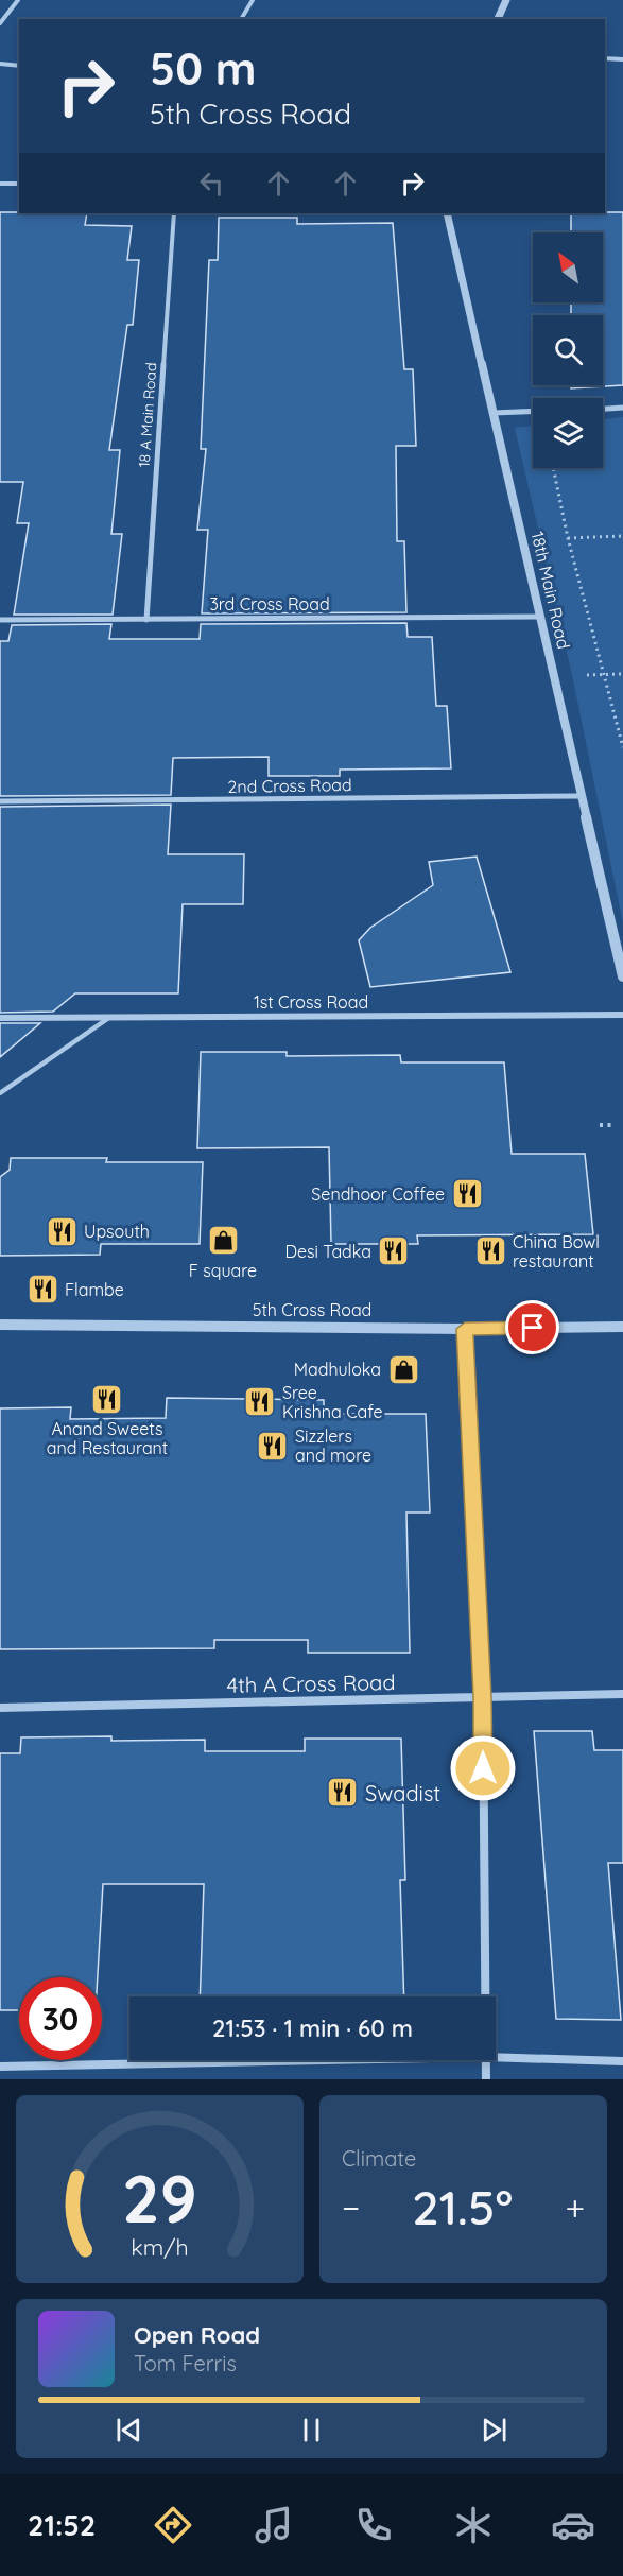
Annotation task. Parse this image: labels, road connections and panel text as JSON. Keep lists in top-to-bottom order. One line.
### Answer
{"streets":{"street":["18 A Main Road","18th Main Road","3rd Cross Road","2nd Cross Road","1st Cross Road","5th Cross Road","4th A Cross Road"]},"crossings":[["18 A Main Road","3rd Cross Road"],["18th Main Road","3rd Cross Road"],["18th Main Road","2nd Cross Road"]],"places":{"restaurant":["Sendhoor Coffee","Upsouth","Desi Tadka","China Bowl restaurant","Flambe","Anand Sweets and Restaurant","Sree Krishna Cafe","Sizzlers and more","Swadist"],"shop":["F square","Madhuloka"]},"north":"top left","page":{"turn":["50 m","5th Cross Road"],"limit":"30","trip":"21:53 · 1 min · 60 m","tile":"Climate","heat":["−","21.5°","+"],"song":["Open Road","Tom Ferris"],"tabs":"21:52","gauge":["29","km/h"]}}
